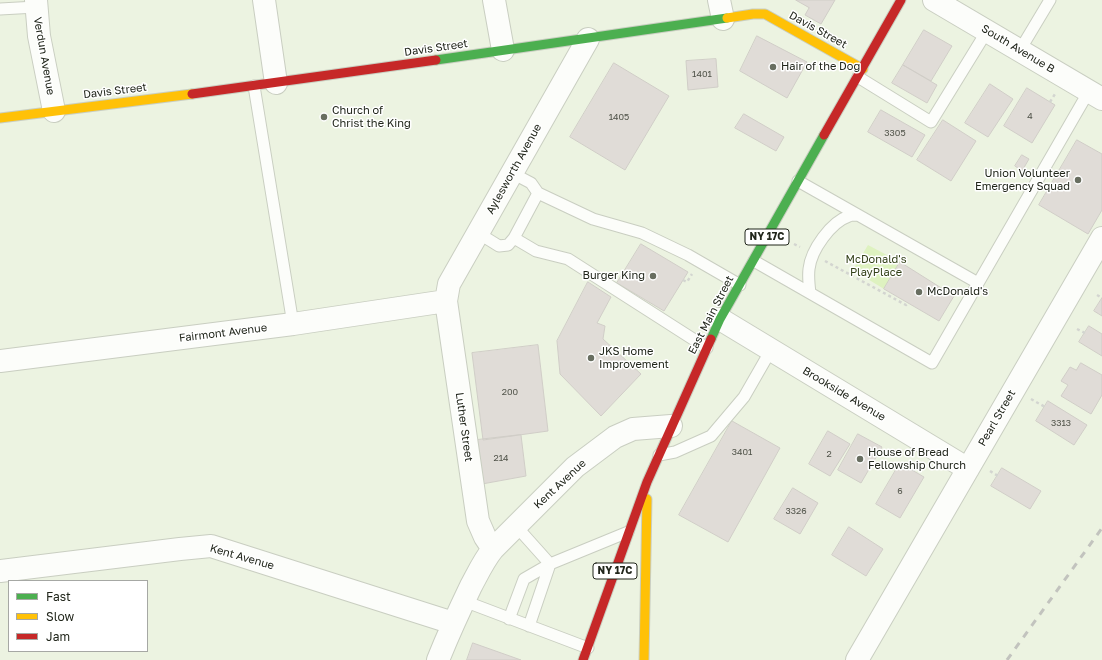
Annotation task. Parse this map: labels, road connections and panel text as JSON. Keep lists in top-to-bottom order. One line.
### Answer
{"streets":{"main road":["Davis Street","NY 17C","East Main Street"],"street":["South Avenue B","Verdun Avenue","Aylesworth Avenue","Fairmont Avenue","Brookside Avenue","Pearl Street","Luther Street","Kent Avenue"]},"crossings":[["Davis Street","Verdun Avenue"],["Davis Street","Aylesworth Avenue"],["Davis Street","East Main Street"],["Aylesworth Avenue","Fairmont Avenue"],["Aylesworth Avenue","Luther Street"],["East Main Street","Brookside Avenue"],["East Main Street","Kent Avenue"],["Fairmont Avenue","Luther Street"],["Brookside Avenue","Pearl Street"],["Luther Street","Kent Avenue"]],"parks":["McDonald's PlayPlace"],"places":["Hair of the Dog","Church of Christ the King","Union Volunteer Emergency Squad","Burger King","McDonald's","JKS Home Improvement","House of Bread Fellowship Church"],"house_numbers":["1401","4","1405","3305","200","3313","3401","2","214","6","3326"],"legend":["Fast","Slow","Jam"]}
